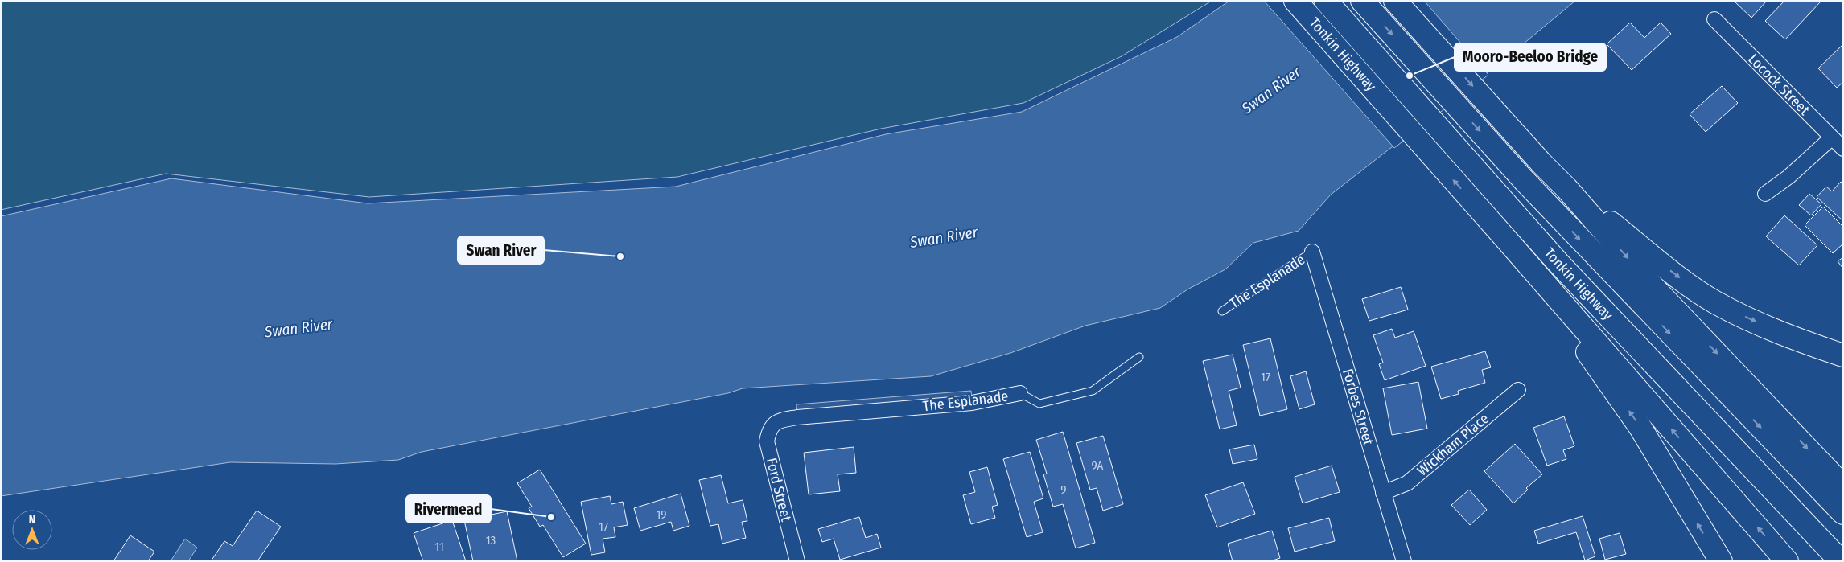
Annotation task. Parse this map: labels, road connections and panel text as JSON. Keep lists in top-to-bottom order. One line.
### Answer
{"streets":{"highway":["Tonkin Highway"],"street":["Locock Street","The Esplanade","Forbes Street","Wickham Place","Ford Street"]},"crossings":[["The Esplanade","Forbes Street"],["The Esplanade","Ford Street"],["Forbes Street","Wickham Place"]],"water":["Swan River"],"places":["Mooro-Beeloo Bridge","Swan River","Rivermead"],"house_numbers":["17","9A","9","19","17","13","11"],"north":"top"}
